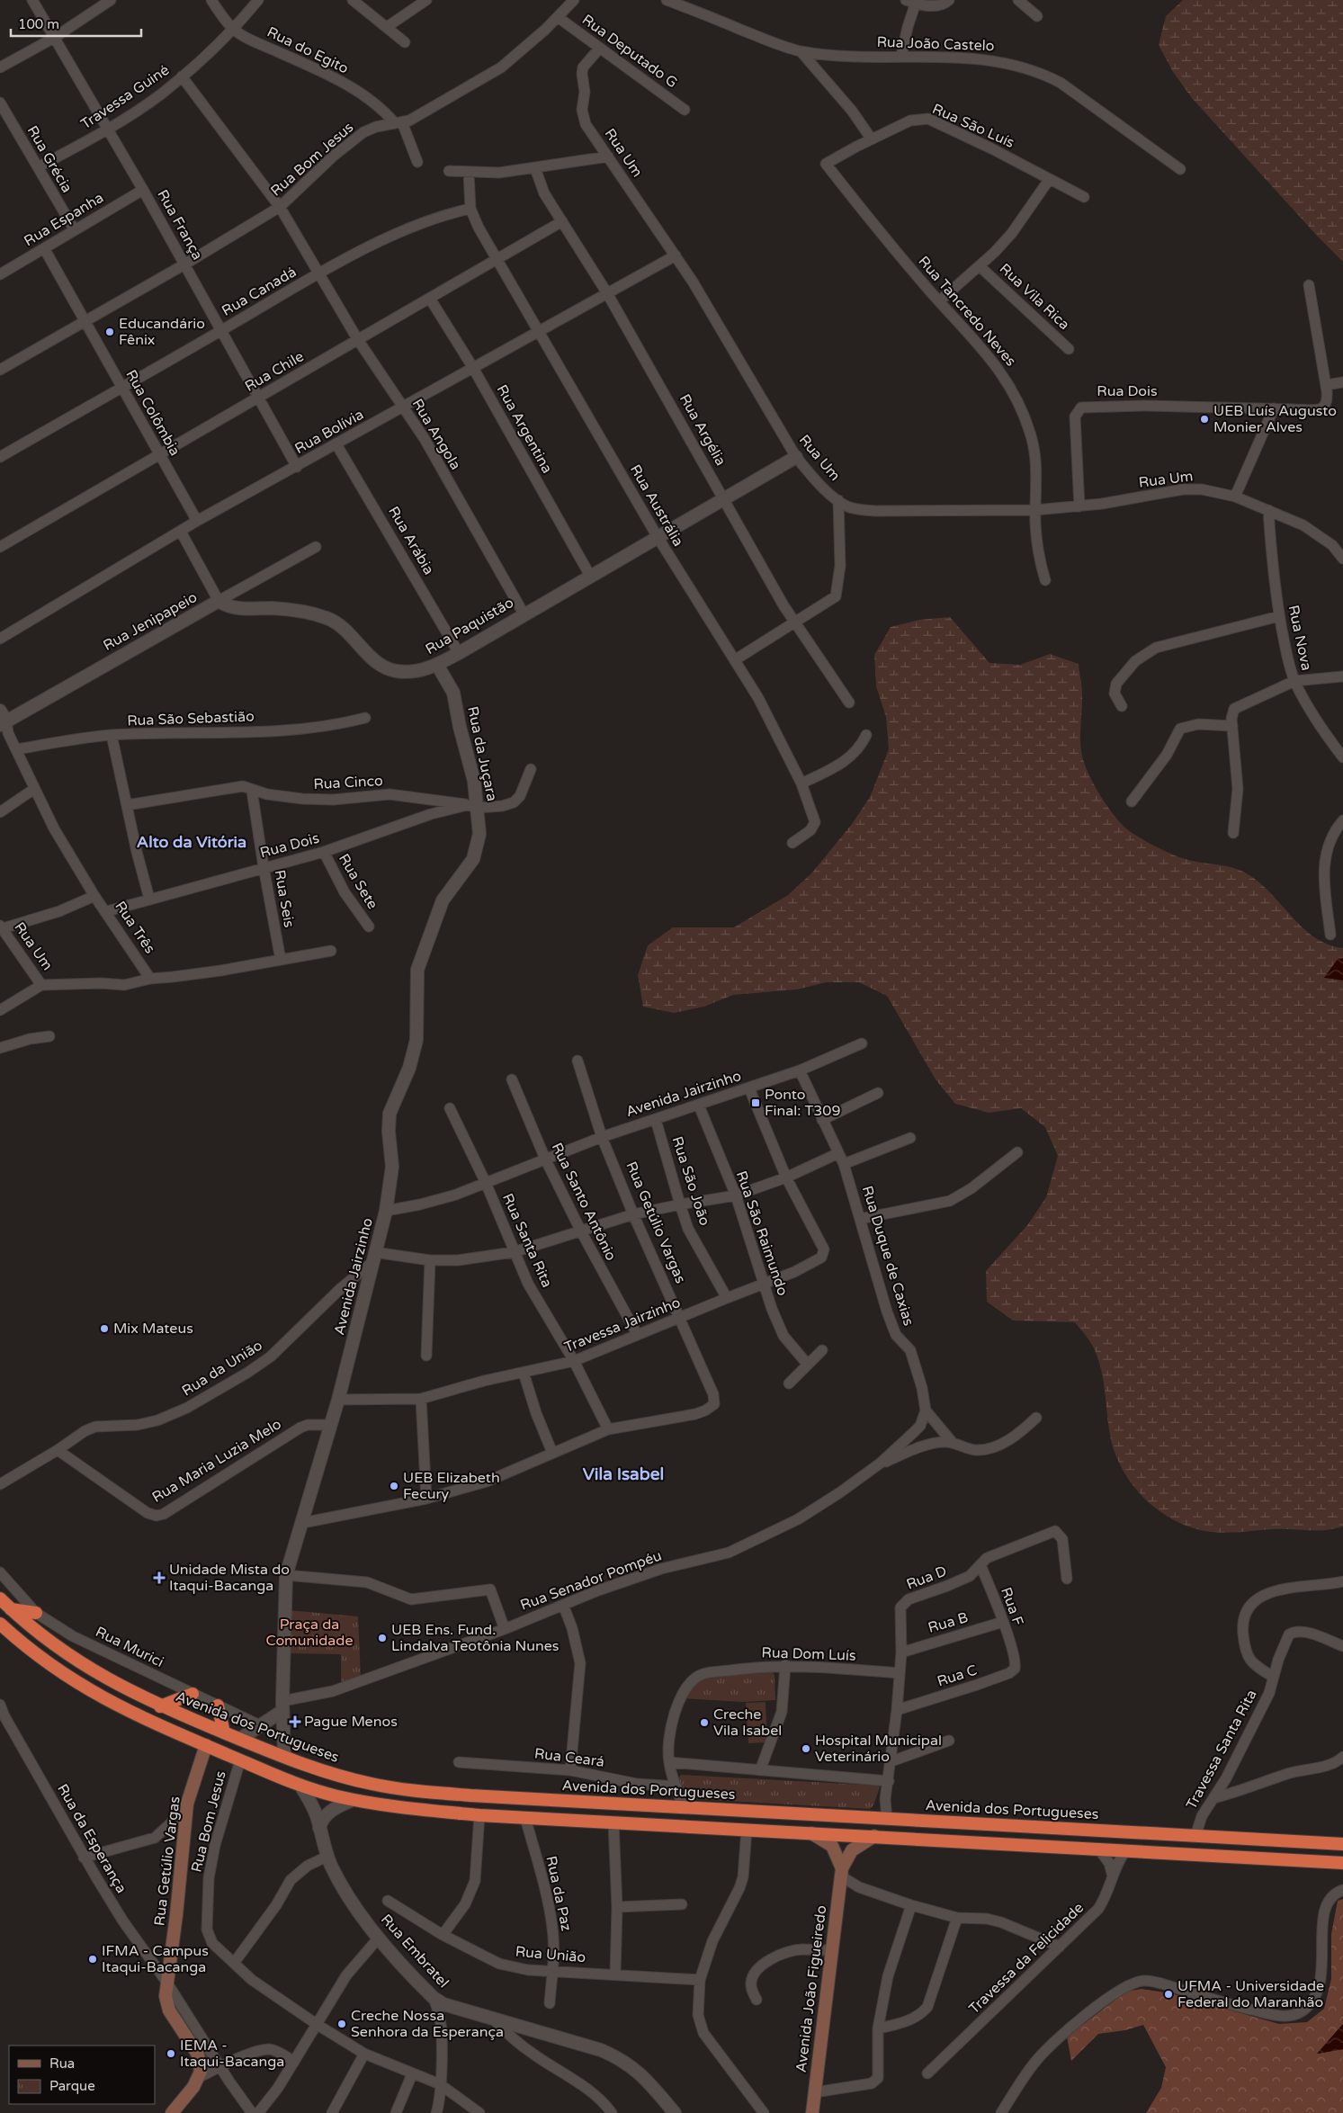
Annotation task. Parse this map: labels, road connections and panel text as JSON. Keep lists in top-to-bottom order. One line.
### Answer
{"streets":{"highway":["Avenida dos Portugueses"],"main road":["Rua Getúlio Vargas","Avenida João Figueiredo"],"street":["Rua João Castelo","Rua do Egito","Rua Deputado G","Travessa Guiné","Rua São Luís","Rua Um","Rua Grécia","Rua Bom Jesus","Rua Espanha","Rua França","Rua Canadá","Rua Vila Rica","Rua Tancredo Neves","Rua Chile","Rua Dois","Rua Colômbia","Rua Argentina","Rua Argélia","Rua Bolívia","Rua Angola","Rua Austrália","Rua Arábia","Rua Jenipapeio","Rua Paquistão","Rua Nova","Rua São Sebastião","Rua da Juçara","Rua Cinco","Rua Sete","Rua Seis","Rua Três","Avenida Jairzinho","Rua São João","Rua Santo Antônio","Rua São Raimundo","Rua Santa Rita","Rua Duque de Caxias","Travessa Jairzinho","Rua da União","Rua Maria Luzia Melo","Rua D","Rua Senador Pompéu","Rua F","Rua B","Rua Murici","Rua Dom Luís","Rua C","Travessa Santa Rita","Rua Ceará","Rua da Esperança","Rua da Paz","Rua Embratel","Rua União","Travessa da Felicidade"]},"crossings":[["Rua do Egito","Travessa Guiné"],["Rua do Egito","Rua Bom Jesus"],["Rua Deputado G","Rua Um"],["Rua Deputado G","Rua Bom Jesus"],["Travessa Guiné","Rua Grécia"],["Travessa Guiné","Rua França"],["Travessa Guiné","Rua Angola"],["Rua São Luís","Rua Vila Rica"],["Rua São Luís","Rua Tancredo Neves"],["Rua Um","Rua Tancredo Neves"],["Rua Um","Rua Dois"],["Rua Um","Rua Bolívia"],["Rua Um","Rua Paquistão"],["Rua Um","Rua Nova"],["Rua Grécia","Rua Espanha"],["Rua Bom Jesus","Rua França"],["Rua Bom Jesus","Rua Colômbia"],["Rua Bom Jesus","Rua Angola"],["Rua Espanha","Rua França"],["Rua Espanha","Rua Colômbia"],["Rua França","Rua Canadá"],["Rua França","Rua Chile"],["Rua França","Rua Bolívia"],["Rua Canadá","Rua Colômbia"],["Rua Canadá","Rua Angola"],["Rua Canadá","Rua Austrália"],["Rua Vila Rica","Rua Tancredo Neves"],["Rua Chile","Rua Colômbia"],["Rua Chile","Rua Argentina"],["Rua Chile","Rua Argélia"],["Rua Chile","Rua Angola"],["Rua Chile","Rua Austrália"],["Rua Dois","Rua da Juçara"],["Rua Dois","Rua Cinco"],["Rua Dois","Rua Sete"],["Rua Dois","Rua Seis"],["Rua Dois","Rua Três"],["Rua Colômbia","Rua Bolívia"],["Rua Argentina","Rua Bolívia"],["Rua Argentina","Rua Paquistão"],["Rua Argélia","Rua Bolívia"],["Rua Argélia","Rua Paquistão"],["Rua Bolívia","Rua Angola"],["Rua Bolívia","Rua Austrália"],["Rua Bolívia","Rua Arábia"],["Rua Angola","Rua Paquistão"],["Rua Austrália","Rua Paquistão"],["Rua Arábia","Rua Paquistão"],["Rua Jenipapeio","Rua Paquistão"],["Rua Jenipapeio","Rua Três"],["Rua Paquistão","Rua da Juçara"],["Rua São Sebastião","Rua Três"],["Rua da Juçara","Rua Cinco"],["Rua da Juçara","Avenida Jairzinho"],["Rua Cinco","Rua Seis"],["Avenida Jairzinho","Rua São João"],["Avenida Jairzinho","Rua Santo Antônio"],["Avenida Jairzinho","Rua Getúlio Vargas"],["Avenida Jairzinho","Rua São Raimundo"],["Avenida Jairzinho","Rua Santa Rita"],["Avenida Jairzinho","Rua Duque de Caxias"],["Avenida Jairzinho","Travessa Jairzinho"],["Avenida Jairzinho","Rua da União"],["Avenida Jairzinho","Rua Maria Luzia Melo"],["Avenida Jairzinho","Rua Senador Pompéu"],["Avenida Jairzinho","Avenida dos Portugueses"],["Rua São João","Travessa Jairzinho"],["Rua Santo Antônio","Travessa Jairzinho"],["Rua Getúlio Vargas","Rua Santa Rita"],["Rua Getúlio Vargas","Travessa Jairzinho"],["Rua Getúlio Vargas","Rua da Esperança"],["Rua São Raimundo","Travessa Jairzinho"],["Rua Santa Rita","Travessa Jairzinho"],["Rua Duque de Caxias","Rua Senador Pompéu"],["Rua da União","Rua Maria Luzia Melo"],["Rua D","Rua F"],["Rua D","Rua B"],["Rua D","Rua Dom Luís"],["Rua D","Rua C"],["Rua D","Avenida dos Portugueses"],["Rua F","Rua B"],["Rua F","Rua C"],["Rua Dom Luís","Avenida dos Portugueses"],["Rua Dom Luís","Rua Ceará"],["Avenida dos Portugueses","Travessa Santa Rita"],["Rua da Paz","Rua União"]],"districts":["Alto da Vitória","Vila Isabel"],"parks":["Praça da Comunidade"],"places":{"other":["Educandário Fênix","UEB Luís Augusto Monier Alves","Mix Mateus","UEB Elizabeth Fecury","UEB Ens. Fund. Lindalva Teotônia Nunes","Creche Vila Isabel","Hospital Municipal Veterinário","IFMA - Campus Itaqui-Bacanga","UFMA - Universidade Federal do Maranhão","Creche Nossa Senhora da Esperança","IEMA - Itaqui-Bacanga"],"transit":["Ponto Final: T309"],"health":["Unidade Mista do Itaqui-Bacanga","Pague Menos"]},"legend":["Rua","Parque"],"scale_bar":"100 m"}
